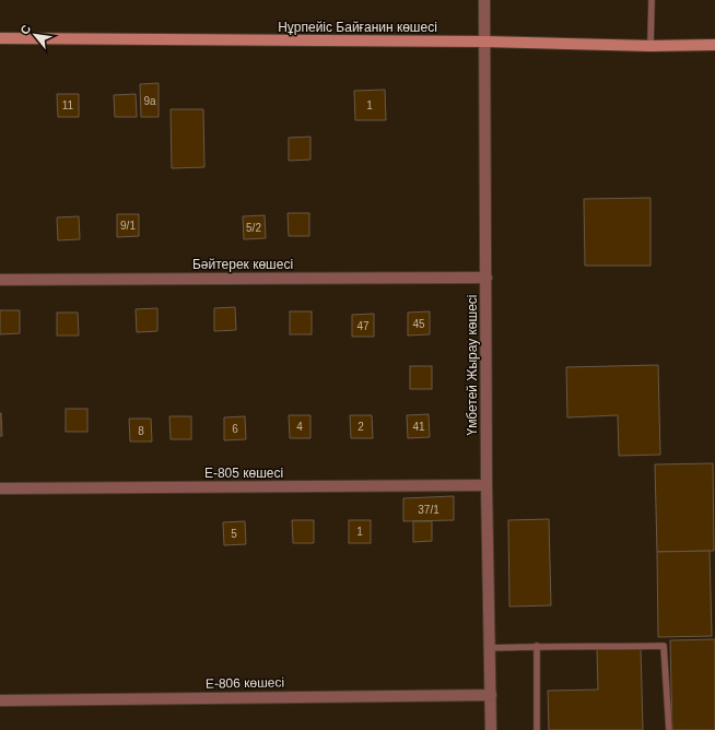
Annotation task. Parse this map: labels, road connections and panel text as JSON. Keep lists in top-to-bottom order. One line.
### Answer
{"streets":{"street":["Нұрпейіс Байғанин көшесі","Бәйтерек көшесі","Үмбетей Жырау көшесі","Е-805 көшесі","Е-806 көшесі"]},"crossings":[["Нұрпейіс Байғанин көшесі","Үмбетей Жырау көшесі"],["Бәйтерек көшесі","Үмбетей Жырау көшесі"],["Үмбетей Жырау көшесі","Е-805 көшесі"],["Үмбетей Жырау көшесі","Е-806 көшесі"]],"house_numbers":["9а","11","1","9/1","5/2","45","47","4","2","41","6","8","37/1","1","5"],"north":"top left"}
